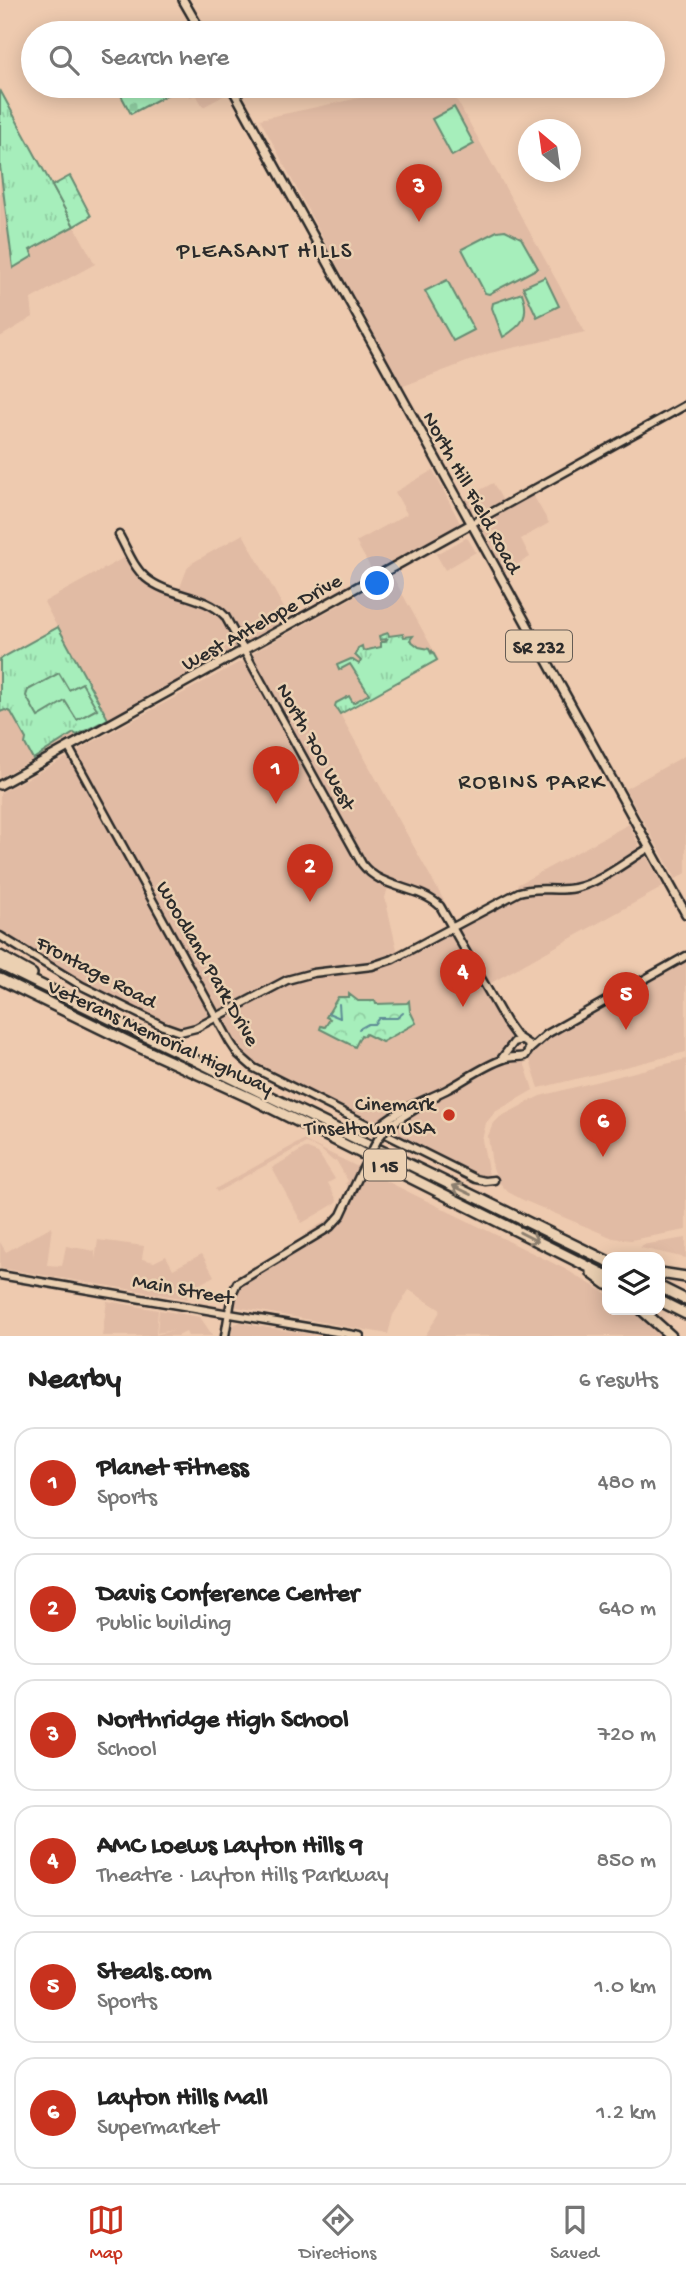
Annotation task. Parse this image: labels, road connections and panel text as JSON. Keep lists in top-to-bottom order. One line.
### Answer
{"streets":{"highway":["Veterans Memorial Highway","I 15"],"main road":["North Hill Field Road","West Antelope Drive","SR 232"],"street":["North 700 West","Woodland Park Drive","Frontage Road","Main Street"]},"crossings":[["North Hill Field Road","West Antelope Drive"],["West Antelope Drive","North 700 West"],["West Antelope Drive","Woodland Park Drive"],["Woodland Park Drive","Frontage Road"]],"districts":["PLEASANT HILLS","ROBINS PARK"],"places":["Cinemark Tinseltown USA"],"north":"top left","page":{"search":"Search here","pins":["3","1","2","4","5","6"],"heading":["Nearby","6 results"],"list":[{"mark":"1","name":"Planet Fitness","note":"Sports","value":"480 m"},{"mark":"2","name":"Davis Conference Center","note":"Public building","value":"640 m"},{"mark":"3","name":"Northridge High School","note":"School","value":"720 m"},{"mark":"4","name":"AMC Loews Layton Hills 9","note":"Theatre · Layton Hills Parkway","value":"850 m"},{"mark":"5","name":"Steals.com","note":"Sports","value":"1.0 km"},{"mark":"6","name":"Layton Hills Mall","note":"Supermarket","value":"1.2 km"}],"nav":["Map","Directions","Saved"]}}
